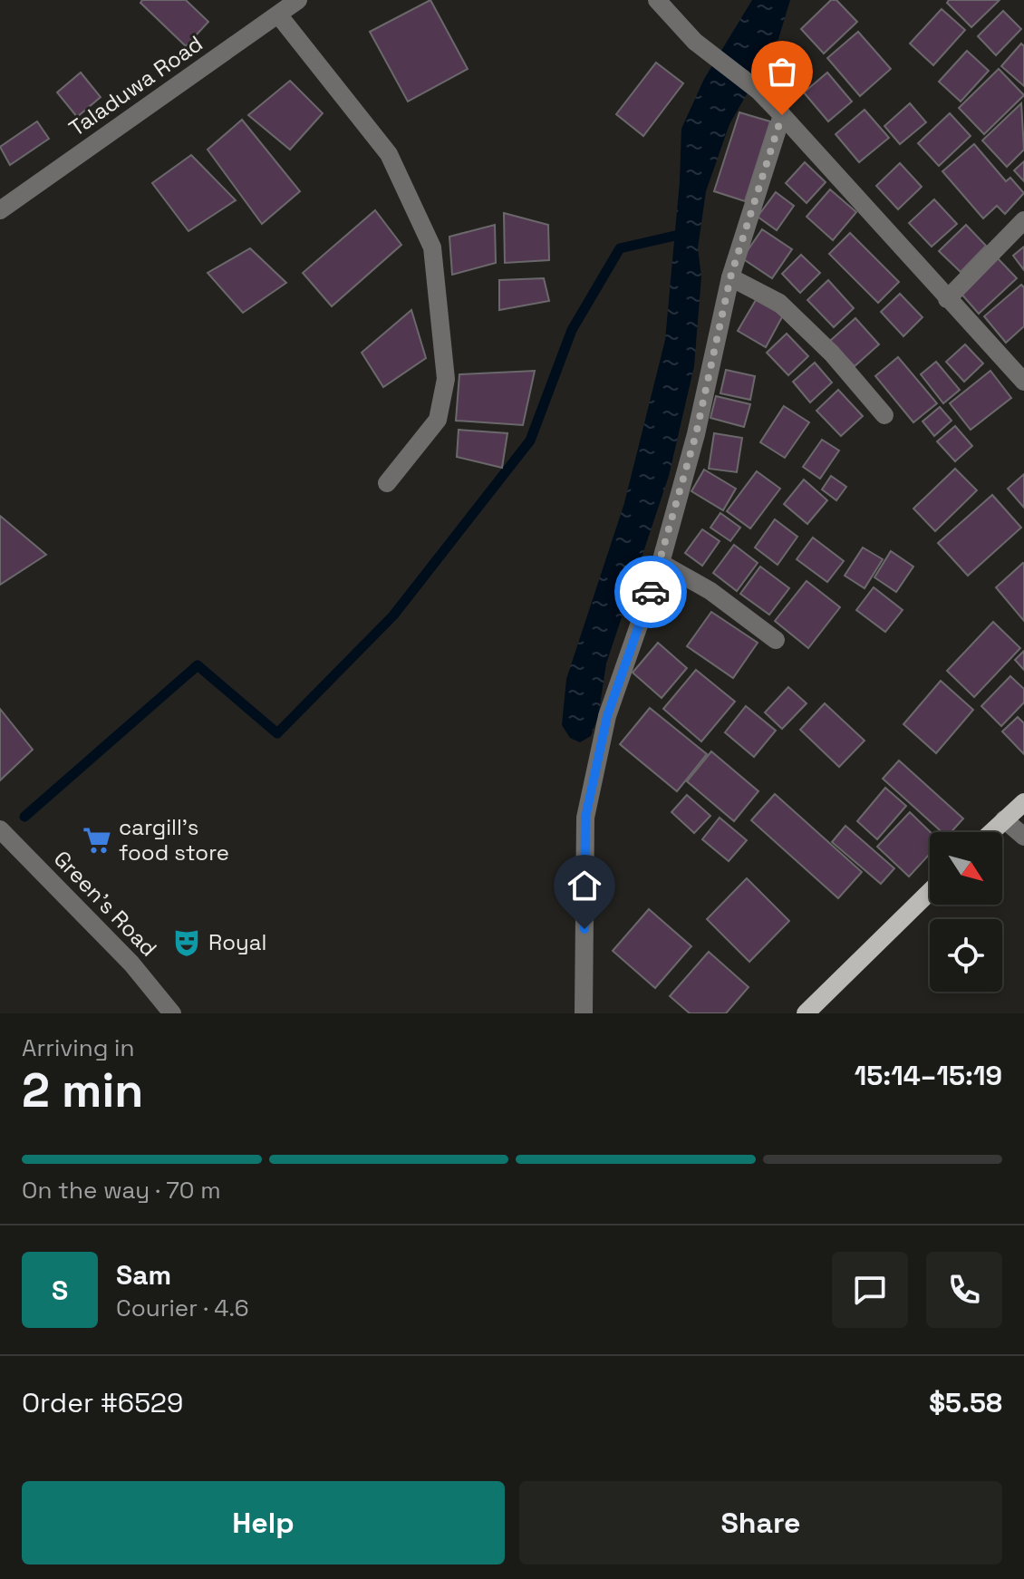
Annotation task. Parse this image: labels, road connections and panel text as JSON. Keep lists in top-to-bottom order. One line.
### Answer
{"streets":{"street":["Taladuwa Road","Green's Road"]},"places":{"supermarket":["cargill’s food store"],"theatre":["Royal"]},"north":"bottom right","page":{"heading":["2 min","Arriving in","15:14–15:19"],"panel":["Sam","Courier · 4.6","Order #6529","$5.58"],"bar":"On the way · 70 m","round":"S","buttons":["Help","Share"]}}
